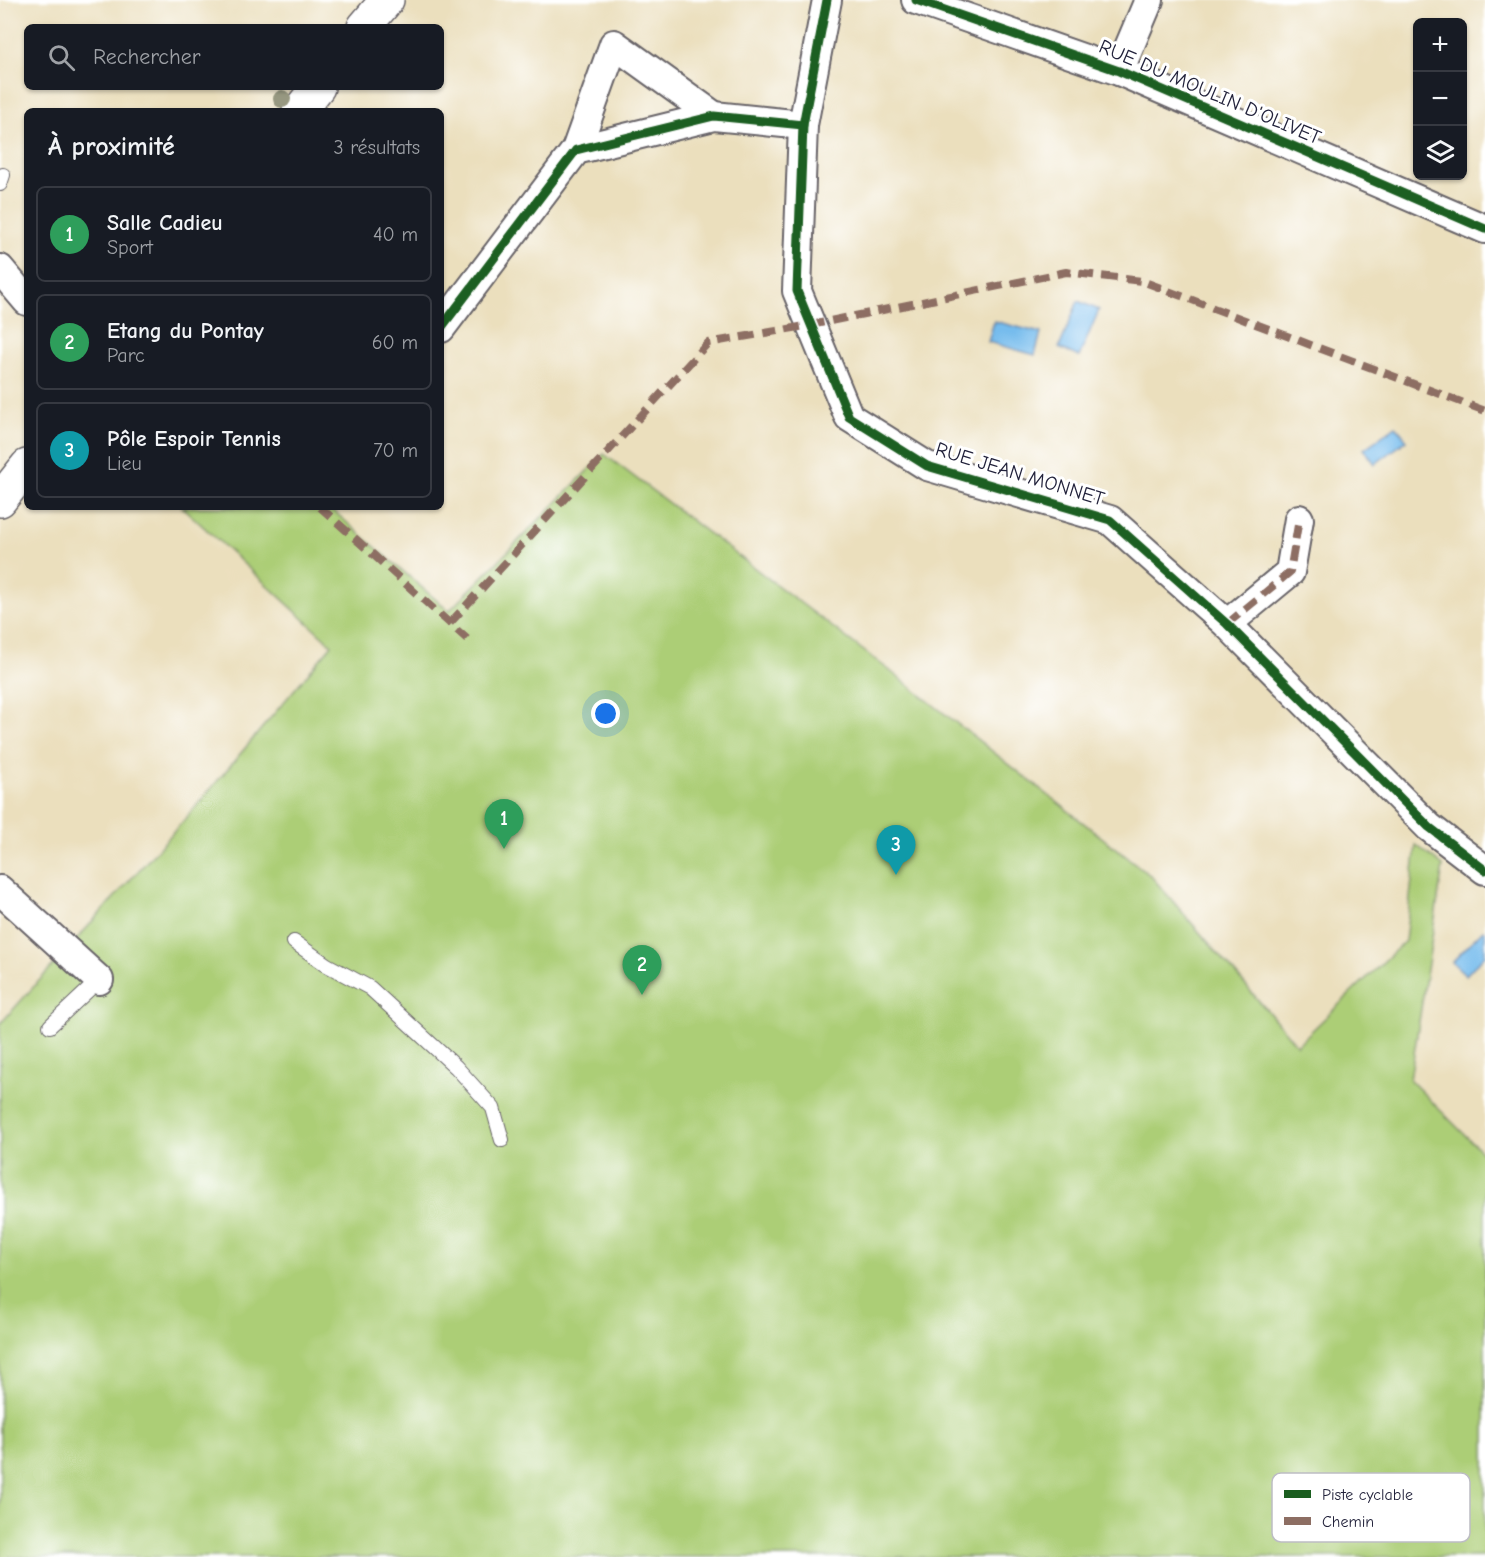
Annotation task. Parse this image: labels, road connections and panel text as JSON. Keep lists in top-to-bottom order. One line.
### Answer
{"streets":{"street":["RUE DU MOULIN D'OLIVET","RUE JEAN MONNET"]},"legend":["Piste cyclable","Chemin"],"page":{"map_buttons":["+","−"],"search":"Rechercher","heading":["À proximité","3 résultats"],"list":[{"mark":"1","name":"Salle Cadieu","note":"Sport","value":"40 m"},{"mark":"2","name":"Etang du Pontay","note":"Parc","value":"60 m"},{"mark":"3","name":"Pôle Espoir Tennis","note":"Lieu","value":"70 m"}],"pins":["1","3","2"]}}
